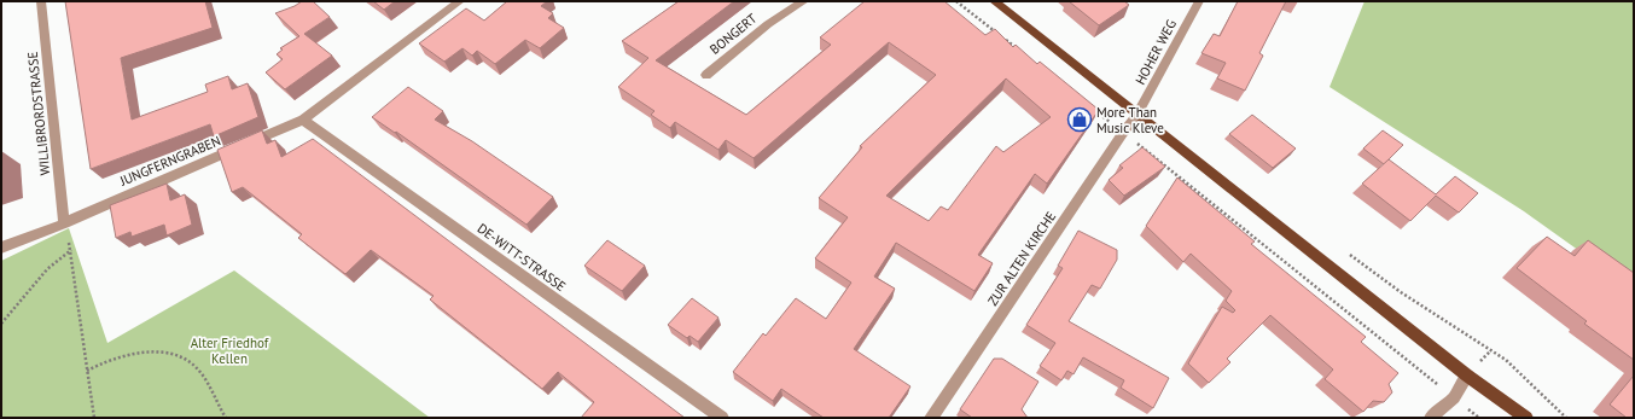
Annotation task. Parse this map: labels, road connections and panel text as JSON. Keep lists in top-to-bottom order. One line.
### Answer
{"streets":{"street":["BONGERT","HOHER WEG","WILLIBRORDSTRASSE","JUNGFERNGRABEN","DE-WITT-STRASSE","ZUR ALTEN KIRCHE"]},"crossings":[["HOHER WEG","ZUR ALTEN KIRCHE"],["WILLIBRORDSTRASSE","JUNGFERNGRABEN"],["JUNGFERNGRABEN","DE-WITT-STRASSE"]],"parks":["Alter Friedhof Kellen"],"places":{"shop":["More Than Music Kleve"]}}
